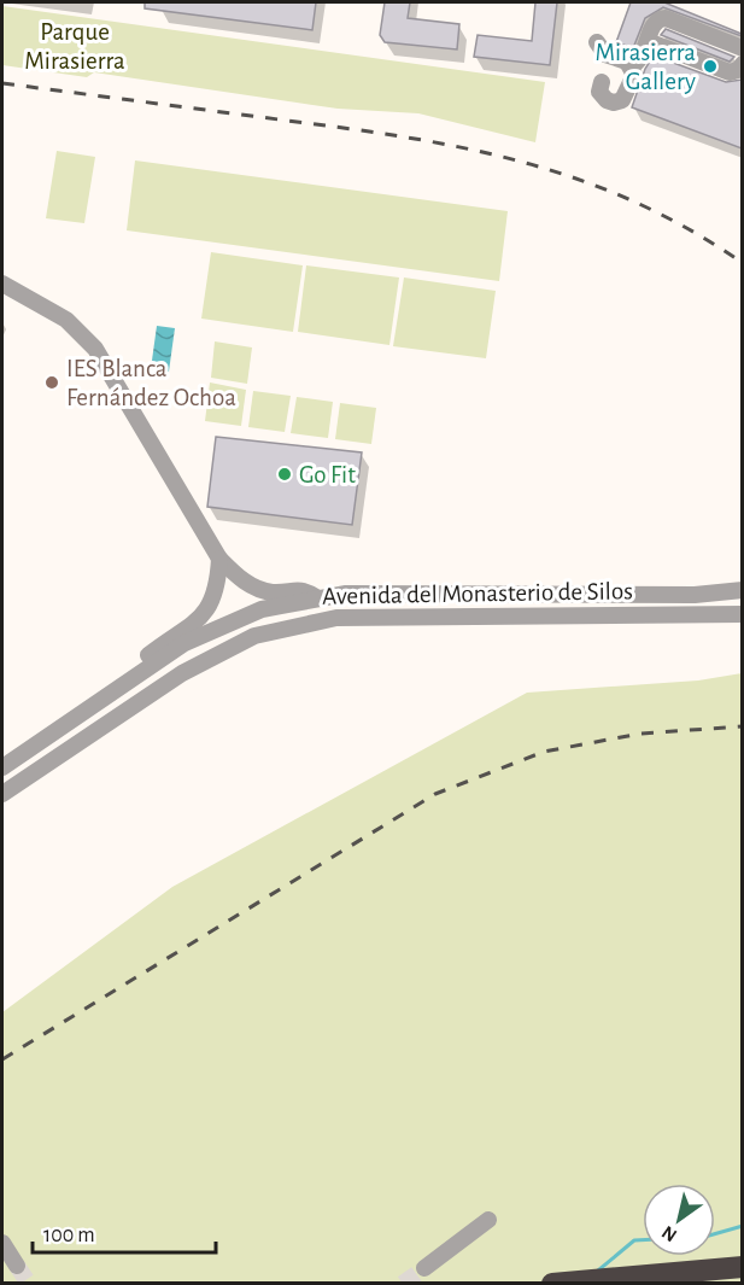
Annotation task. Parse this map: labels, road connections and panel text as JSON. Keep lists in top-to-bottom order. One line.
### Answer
{"streets":{"street":["Avenida del Monasterio de Silos"]},"parks":["Parque Mirasierra"],"places":["Mirasierra Gallery","IES Blanca Fernández Ochoa","Go Fit"],"scale_bar":"100 m","north":"bottom left"}
